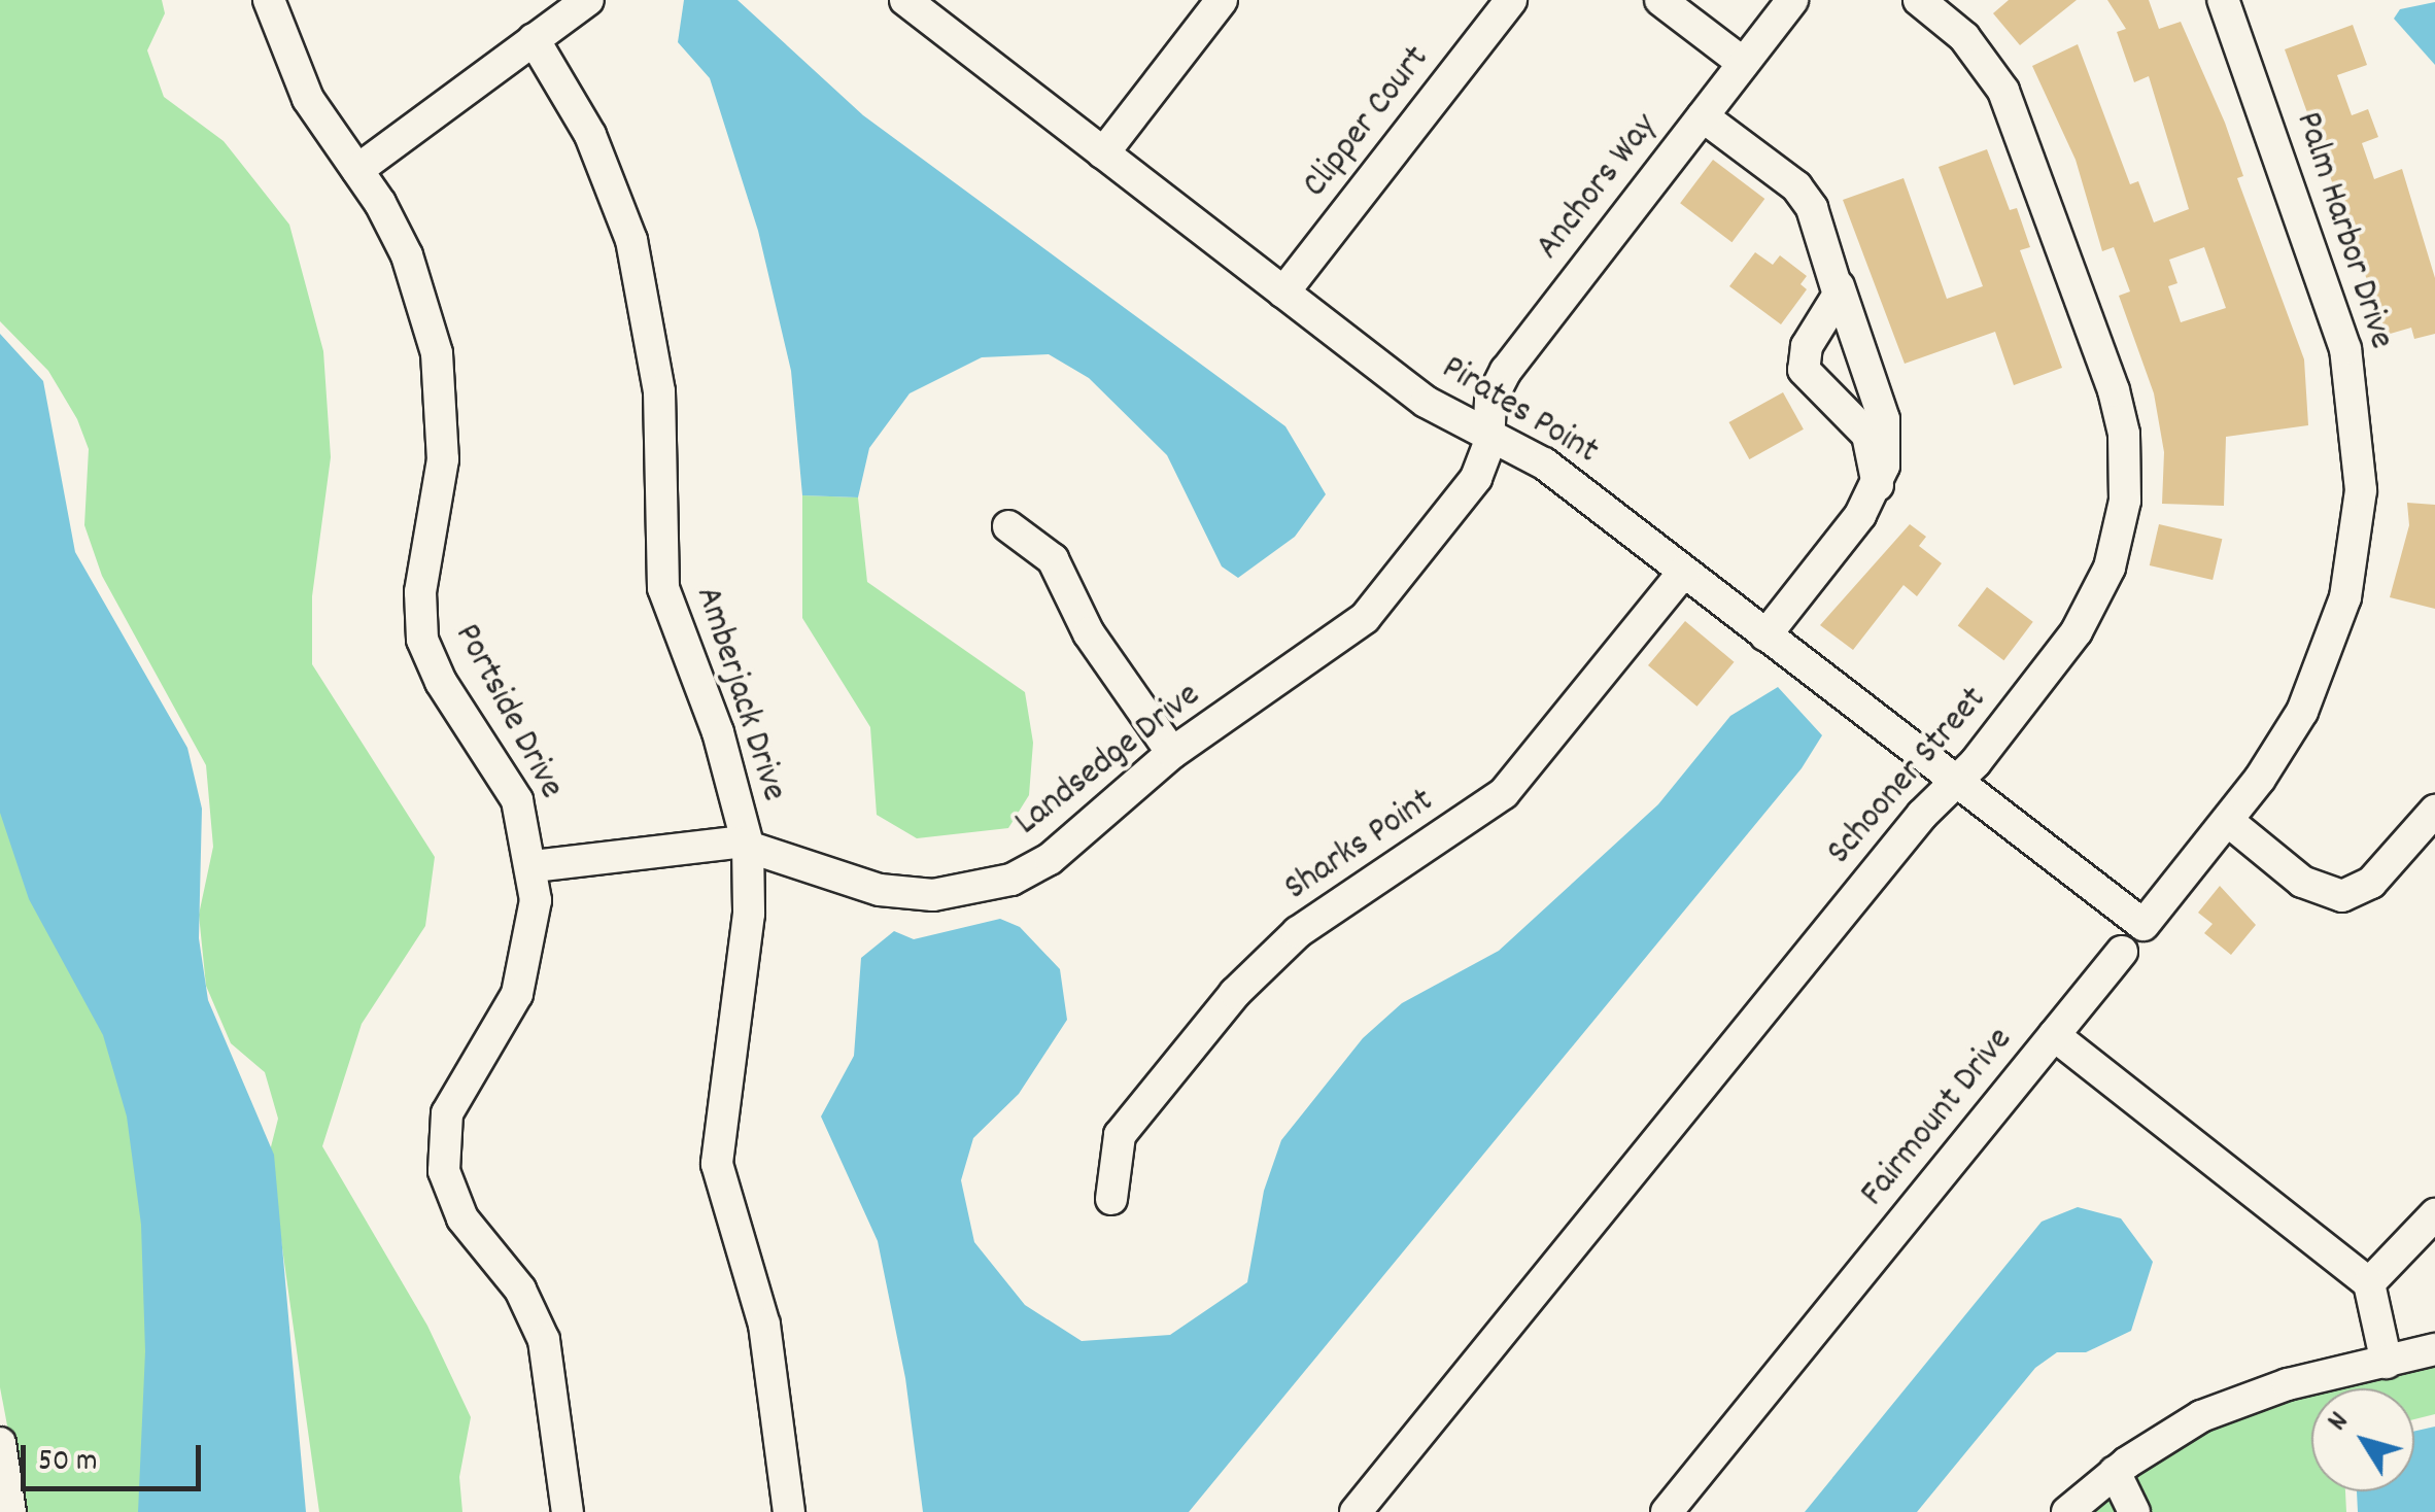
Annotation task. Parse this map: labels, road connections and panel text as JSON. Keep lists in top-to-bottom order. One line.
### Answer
{"streets":{"street":["Clipper Court","Anchors Way","Palm Harbor Drive","Pirates Point","Amberjack Drive","Portside Drive","Landsedge Drive","Schooner Street","Sharks Point","Fairmount Drive"]},"crossings":[["Clipper Court","Pirates Point"],["Anchors Way","Pirates Point"],["Anchors Way","Landsedge Drive"],["Palm Harbor Drive","Pirates Point"],["Pirates Point","Landsedge Drive"],["Pirates Point","Schooner Street"],["Pirates Point","Sharks Point"],["Amberjack Drive","Landsedge Drive"],["Portside Drive","Landsedge Drive"]],"scale_bar":"50 m","north":"top left"}
